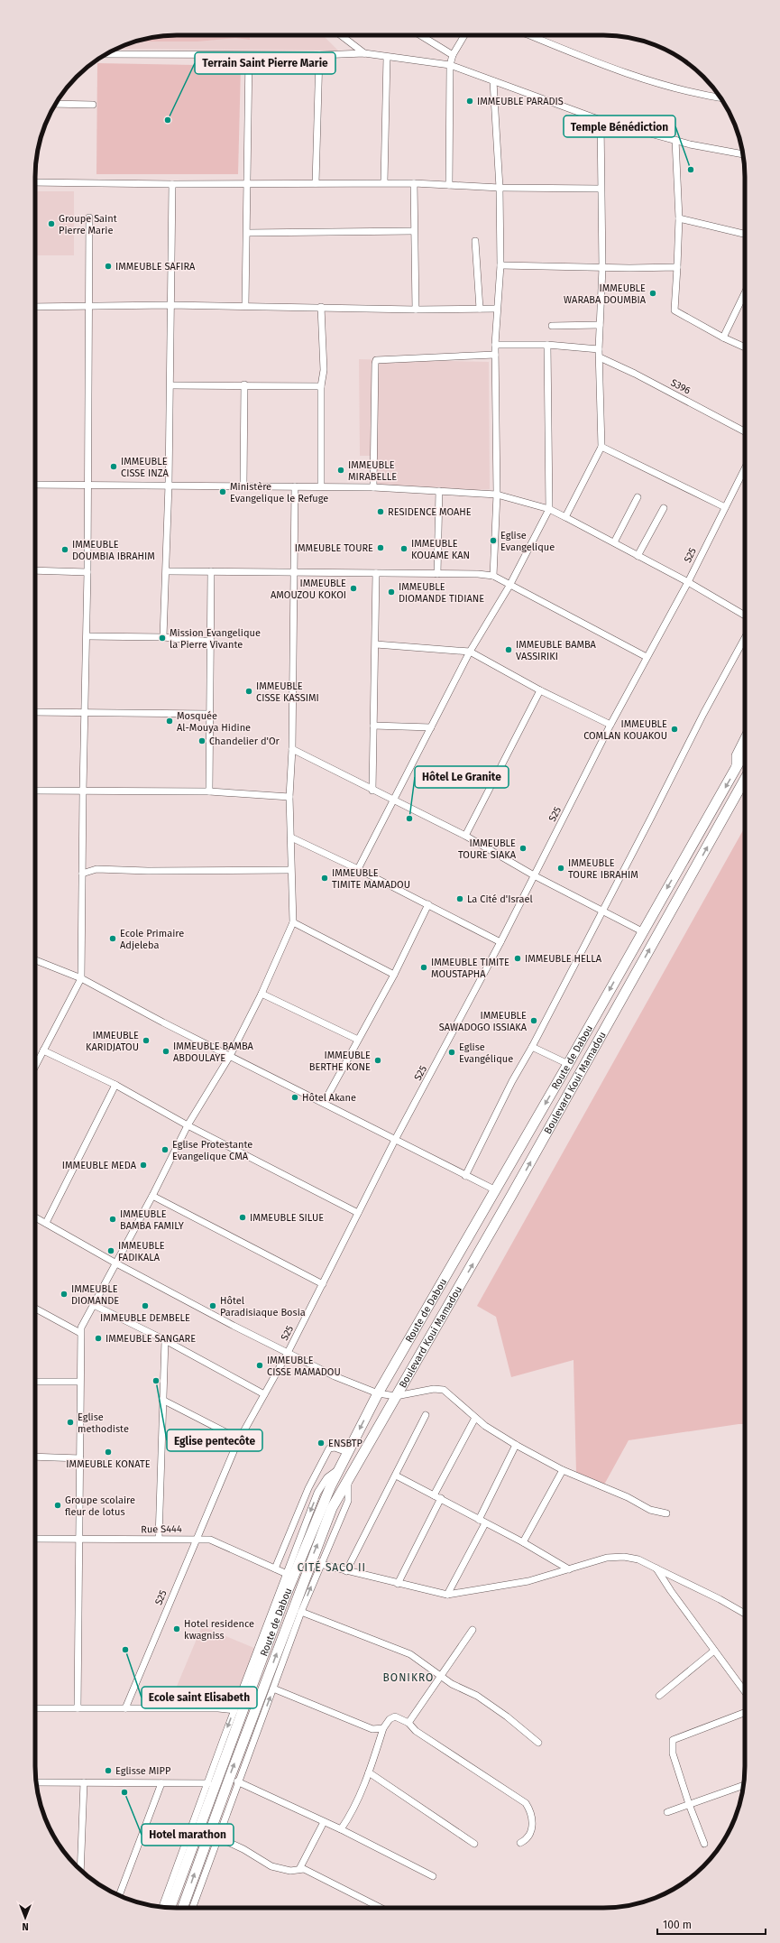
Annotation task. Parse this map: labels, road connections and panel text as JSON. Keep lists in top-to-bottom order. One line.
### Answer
{"streets":{"main road":["Route de Dabou","Boulevard Koui Mamadou"],"street":["S396","S25","Rue S444"]},"crossings":[["S25","Rue S444"],["Route de Dabou","Boulevard Koui Mamadou"]],"one_way":["Boulevard Koui Mamadou"],"districts":["CITÉ SACO II","BONIKRO"],"places":["IMMEUBLE PARADIS","Terrain Saint Pierre Marie","Temple Bénédiction","Groupe Saint Pierre Marie","IMMEUBLE SAFIRA","IMMEUBLE WARABA DOUMBIA","IMMEUBLE CISSE INZA","IMMEUBLE MIRABELLE","Ministère Evangelique le Refuge","RESIDENCE MOAHE","Eglise Evangelique","IMMEUBLE TOURE","IMMEUBLE KOUAME KAN","IMMEUBLE DOUMBIA IBRAHIM","IMMEUBLE AMOUZOU KOKOI","IMMEUBLE DIOMANDE TIDIANE","Mission Evangelique la Pierre Vivante","IMMEUBLE BAMBA VASSIRIKI","IMMEUBLE CISSE KASSIMI","Mosquée Al-Mouya Hidine","IMMEUBLE COMLAN KOUAKOU","Chandelier d'Or","Hôtel Le Granite","IMMEUBLE TOURE SIAKA","IMMEUBLE TOURE IBRAHIM","IMMEUBLE TIMITE MAMADOU","La Cité d'Israel","Ecole Primaire Adjeleba","IMMEUBLE HELLA","IMMEUBLE TIMITE MOUSTAPHA","IMMEUBLE SAWADOGO ISSIAKA","IMMEUBLE KARIDJATOU","IMMEUBLE BAMBA ABDOULAYE","Eglise Evangélique","IMMEUBLE BERTHE KONE","Hôtel Akane","Eglise Protestante Evangelique CMA","IMMEUBLE MEDA","IMMEUBLE SILUE","IMMEUBLE BAMBA FAMILY","IMMEUBLE FADIKALA","IMMEUBLE DIOMANDE","IMMEUBLE DEMBELE","Hôtel Paradisiaque Bosia","IMMEUBLE SANGARE","IMMEUBLE CISSE MAMADOU","Eglise pentecôte","Eglise methodiste","ENSBTP","IMMEUBLE KONATE","Groupe scolaire fleur de lotus","Hotel residence kwagniss","Ecole saint Elisabeth","Eglisse MIPP","Hotel marathon"],"scale_bar":"100 m","north":"bottom"}
